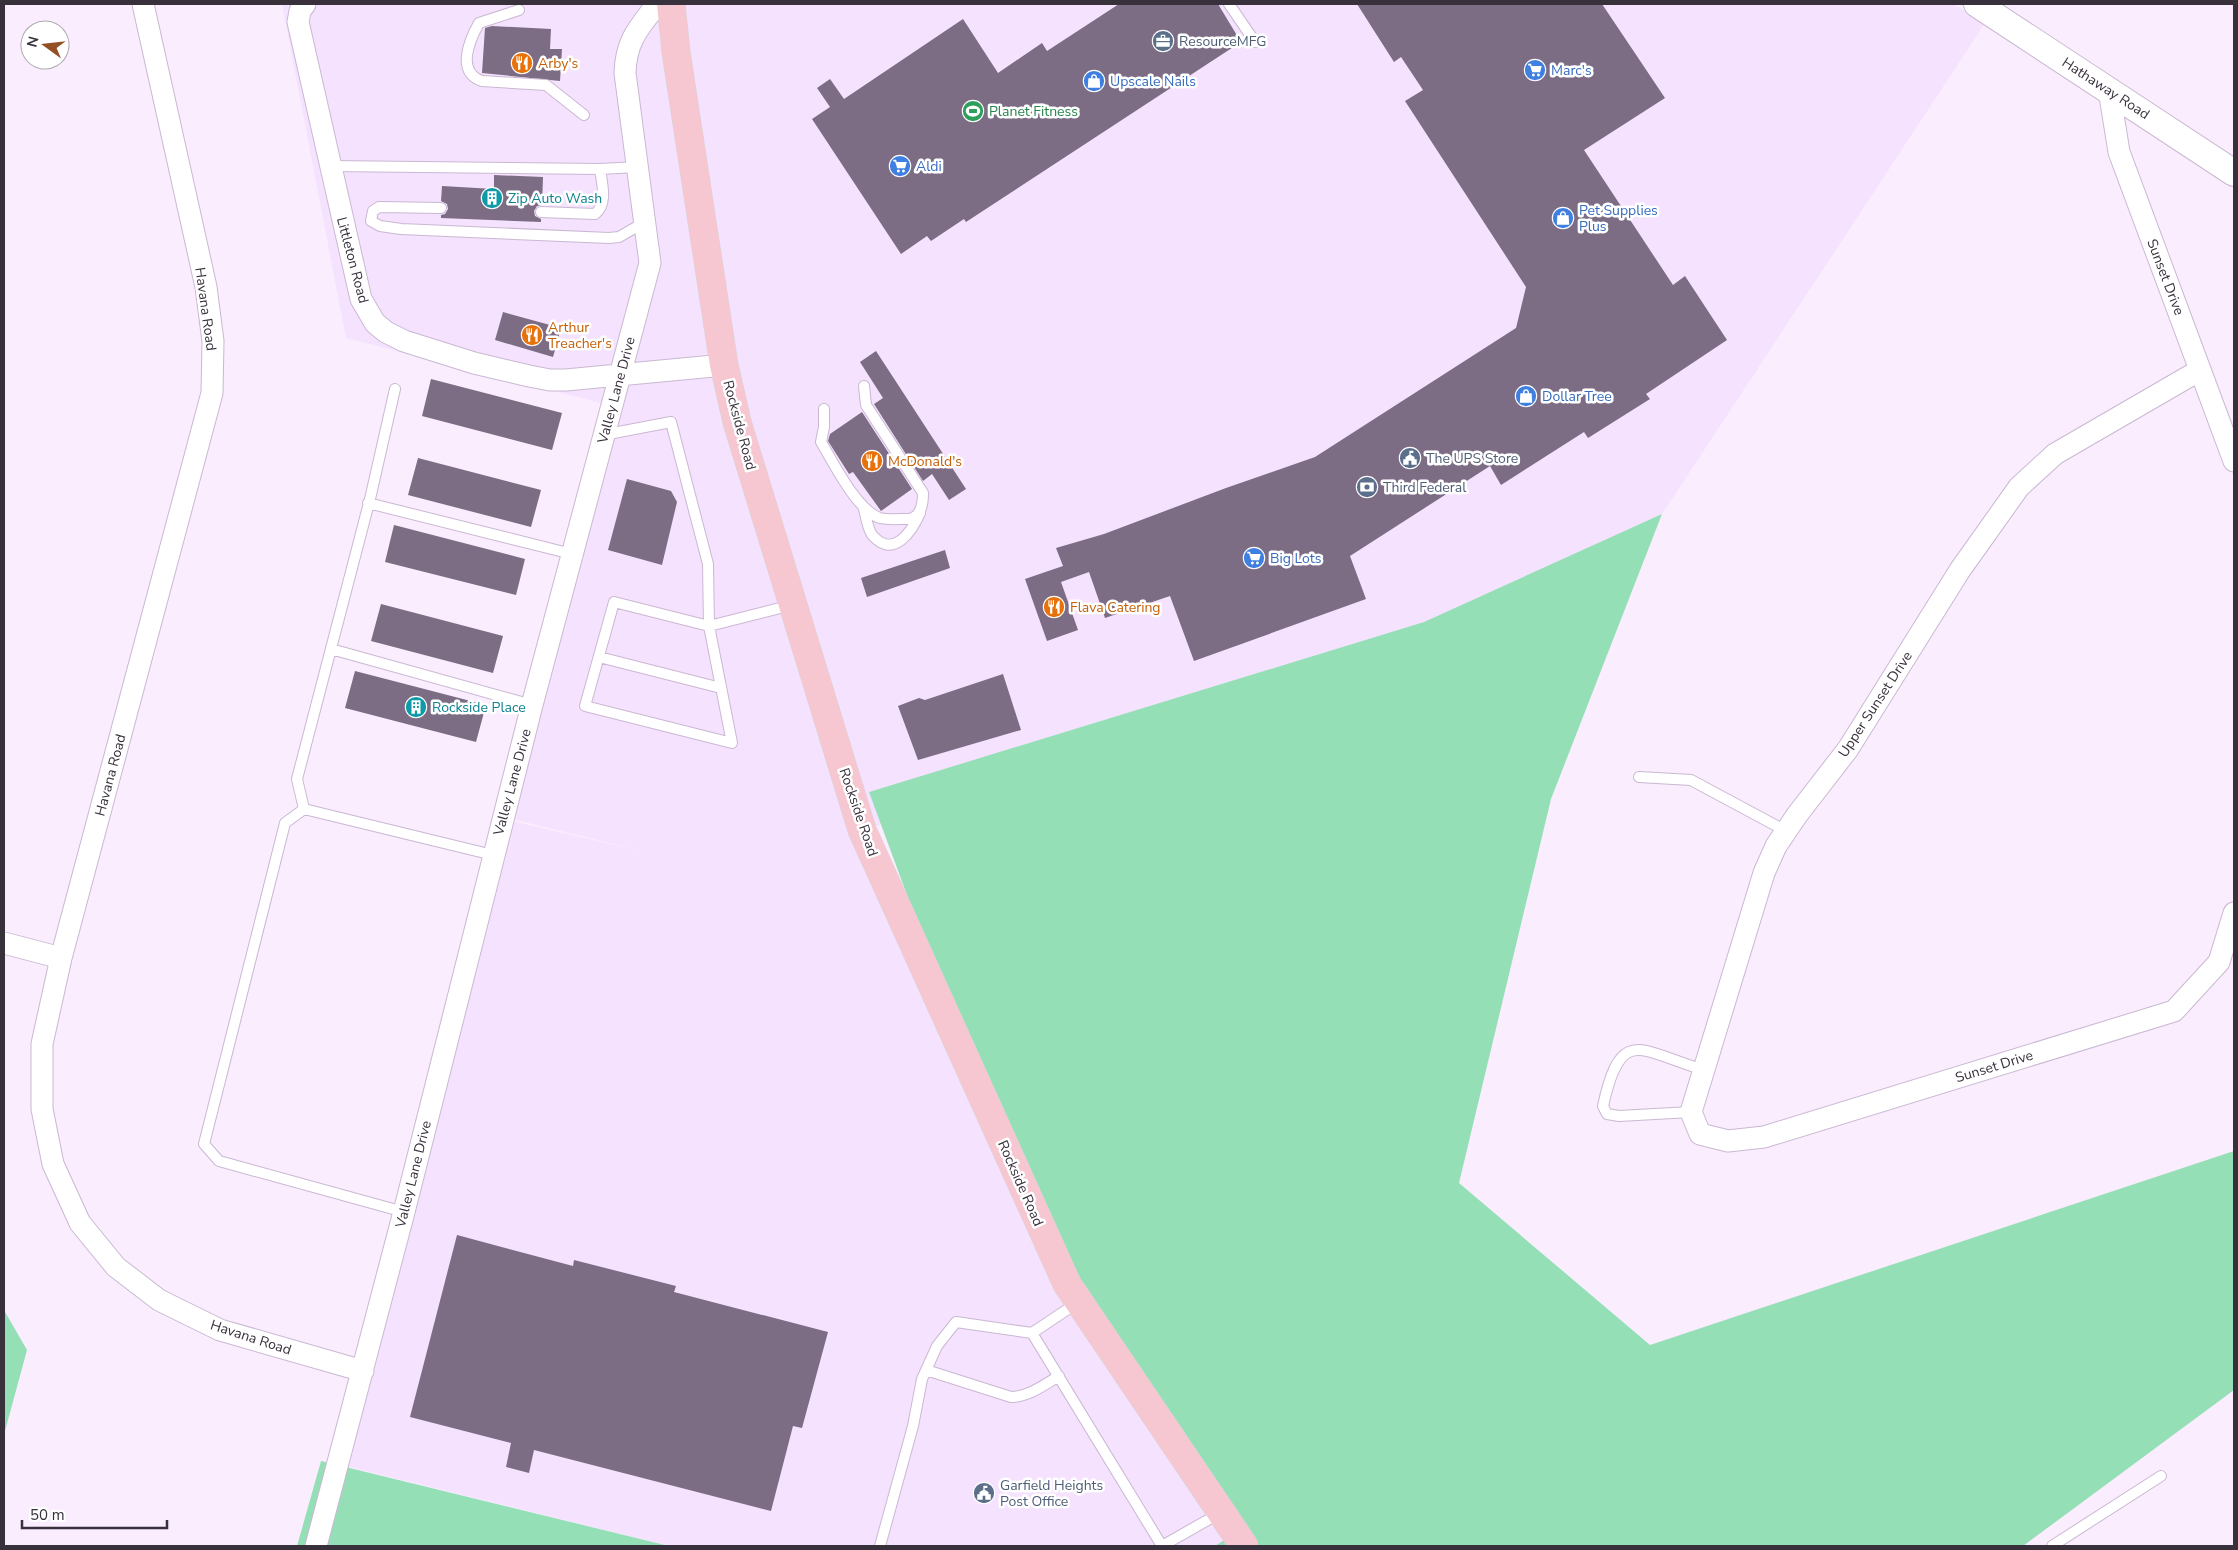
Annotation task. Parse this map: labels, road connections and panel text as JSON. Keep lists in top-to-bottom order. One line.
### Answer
{"streets":{"main road":["Rockside Road"],"street":["Hathaway Road","Littleton Road","Sunset Drive","Havana Road","Valley Lane Drive","Upper Sunset Drive"]},"crossings":[["Hathaway Road","Sunset Drive"],["Littleton Road","Valley Lane Drive"],["Littleton Road","Rockside Road"],["Sunset Drive","Upper Sunset Drive"],["Havana Road","Valley Lane Drive"],["Valley Lane Drive","Rockside Road"]],"places":{"office":["ResourceMFG"],"restaurant":["Arby's","Arthur Treacher's","McDonald's","Flava Catering"],"supermarket":["Marc's","Aldi","Big Lots"],"shop":["Upscale Nails","Pet Supplies Plus","Dollar Tree"],"sports":["Planet Fitness"],"building":["Zip Auto Wash","Rockside Place"],"public building":["The UPS Store","Garfield Heights Post Office"],"bank":["Third Federal"]},"scale_bar":"50 m","north":"left"}
